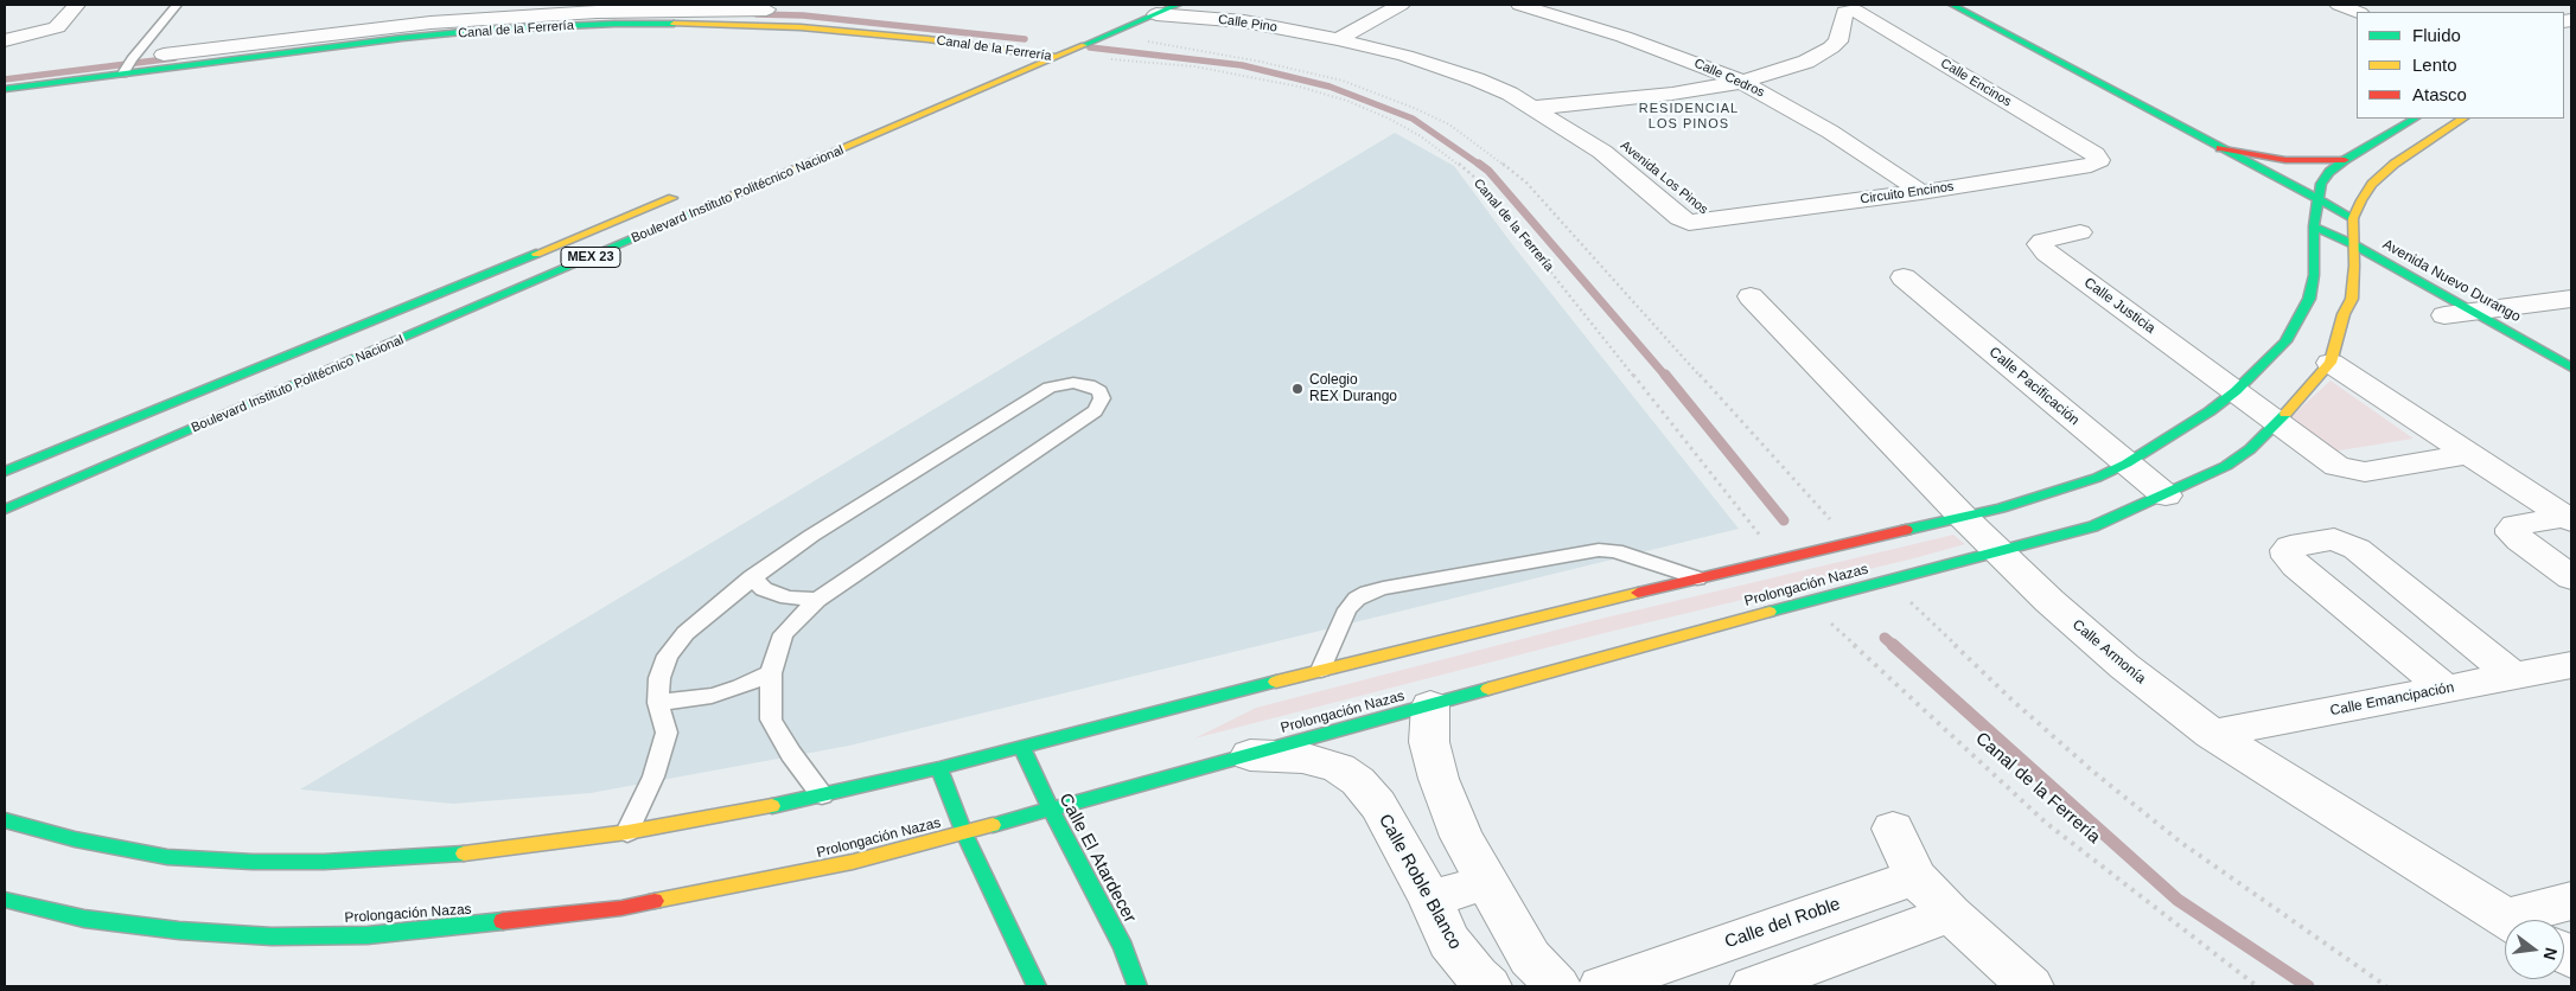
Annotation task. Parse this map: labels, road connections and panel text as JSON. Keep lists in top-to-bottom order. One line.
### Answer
{"streets":{"main road":["Canal de la Ferrería","Boulevard Instituto Politécnico Nacional","MEX 23","Avenida Nuevo Durango","Prolongación Nazas","Calle El Atardecer"],"street":["Calle Pino","Calle Cedros","Calle Encinos","Avenida Los Pinos","Circuito Encinos","Calle Justicia","Calle Pacificación","Calle Armonía","Calle Emancipación","Calle Roble Blanco","Calle del Roble"]},"crossings":[["Calle Pino","Avenida Los Pinos"],["Calle Pino","Boulevard Instituto Politécnico Nacional"],["Canal de la Ferrería","Boulevard Instituto Politécnico Nacional"],["Canal de la Ferrería","Prolongación Nazas"],["Calle Cedros","Circuito Encinos"],["Calle Encinos","Circuito Encinos"],["Avenida Los Pinos","Circuito Encinos"],["Avenida Nuevo Durango","Prolongación Nazas"],["Calle Justicia","Prolongación Nazas"],["Calle Pacificación","Prolongación Nazas"],["Prolongación Nazas","Calle Armonía"],["Prolongación Nazas","Calle El Atardecer"],["Prolongación Nazas","Calle Roble Blanco"],["Calle Armonía","Calle Emancipación"]],"districts":["RESIDENCIAL LOS PINOS"],"places":["Colegio REX Durango"],"legend":["Fluido","Lento","Atasco"],"north":"right"}
